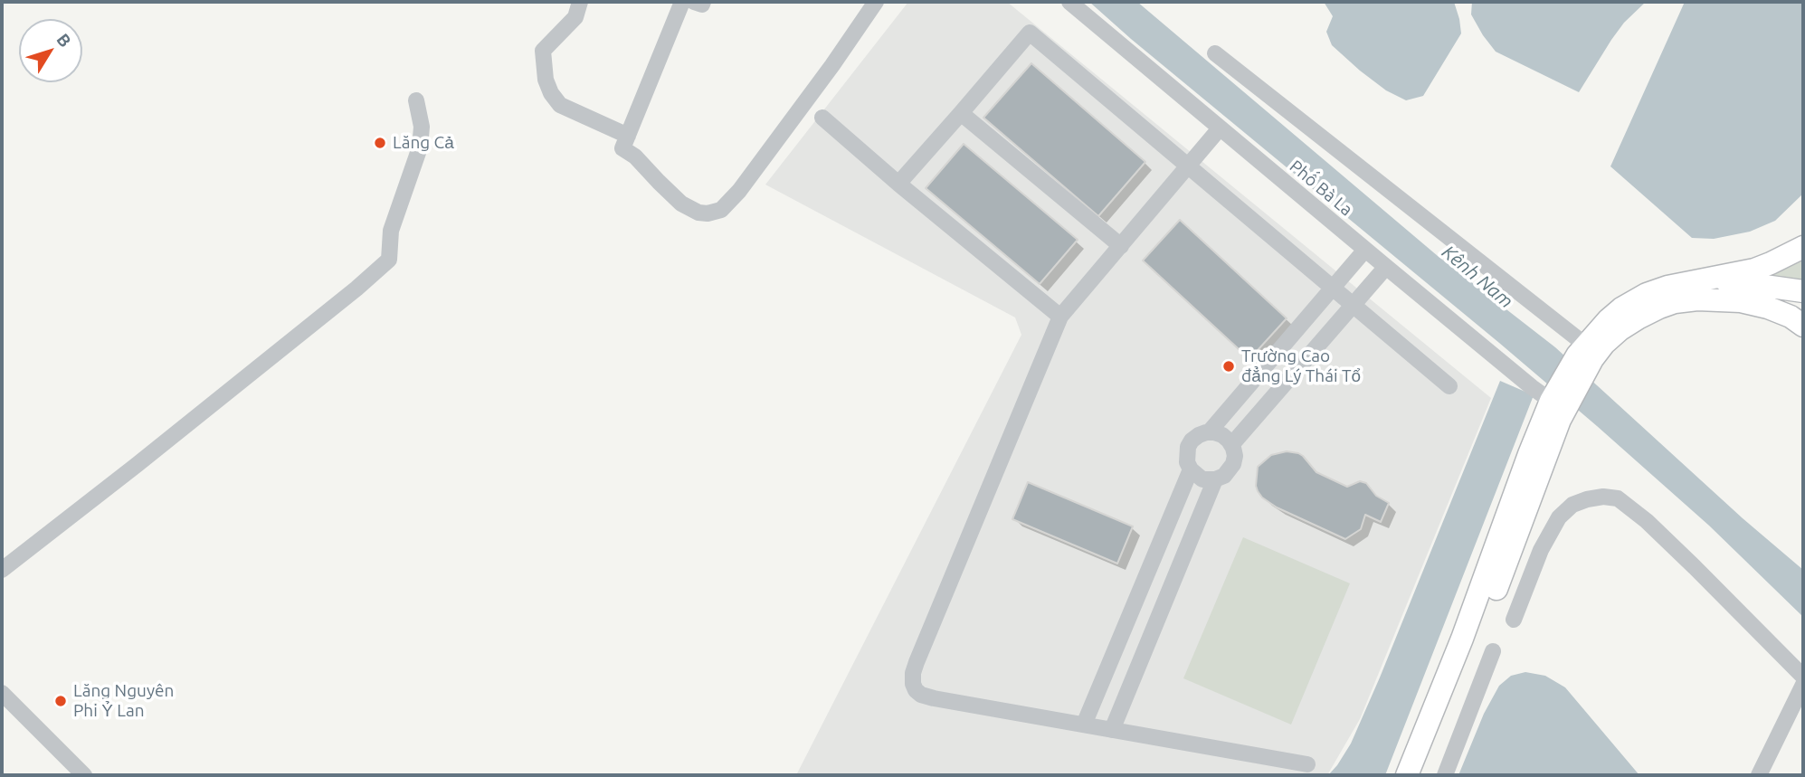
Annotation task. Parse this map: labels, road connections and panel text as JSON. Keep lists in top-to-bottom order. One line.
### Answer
{"streets":{"street":["Phố Bà La"]},"water":["Kênh Nam"],"places":["Lăng Cả","Trường Cao đẳng Lý Thái Tổ","Lăng Nguyên Phi Ỷ Lan"],"north":"top right"}
